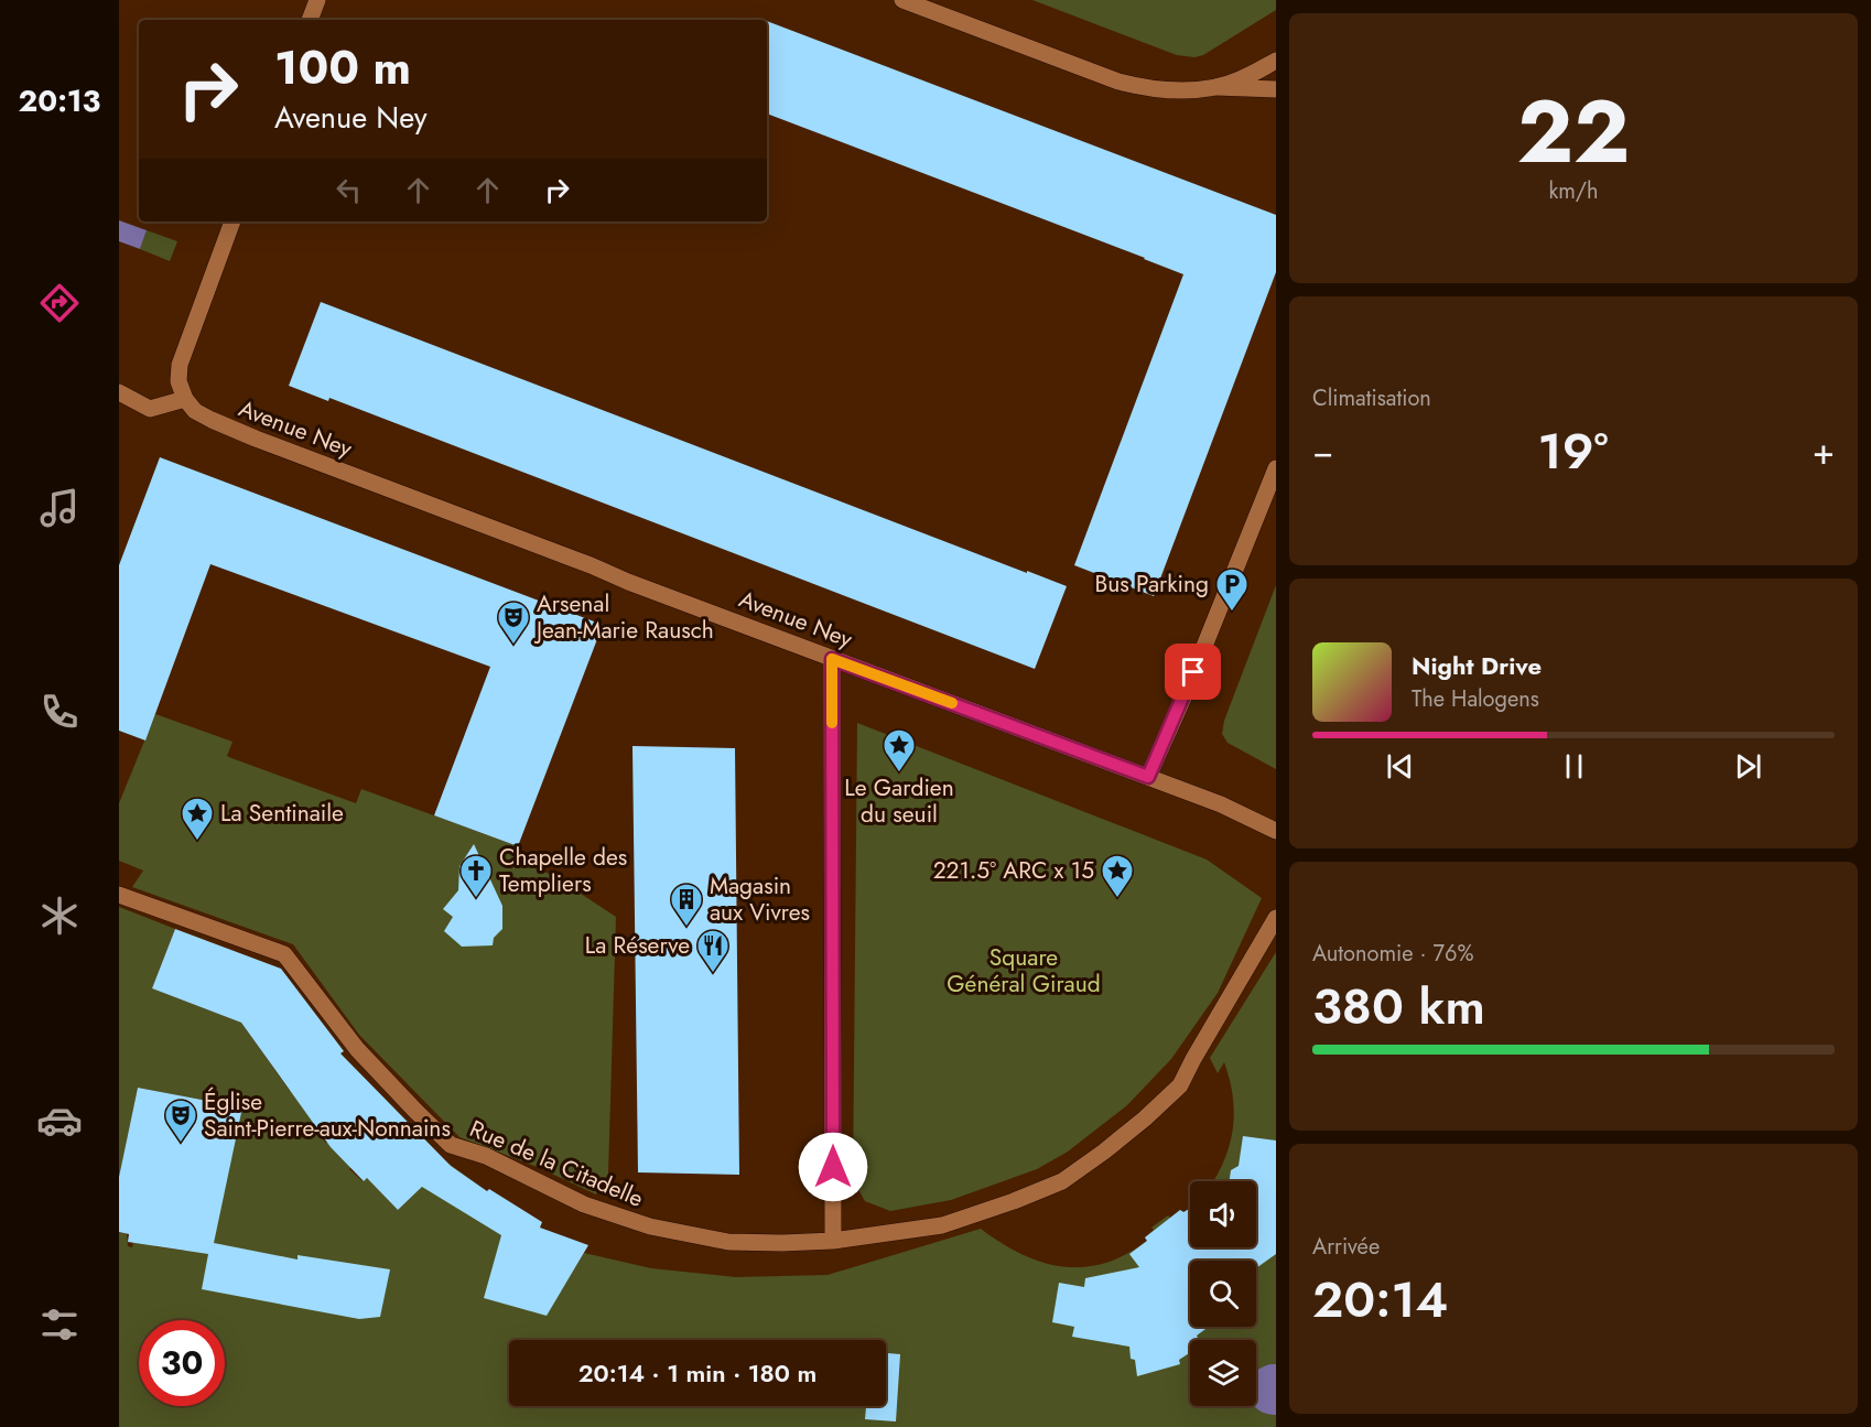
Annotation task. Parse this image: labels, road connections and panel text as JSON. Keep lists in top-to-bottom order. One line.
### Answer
{"streets":{"street":["Avenue Ney","Rue de la Citadelle"]},"parks":["Square Général Giraud"],"places":{"parking":["Bus Parking"],"theatre":["Arsenal Jean-Marie Rausch","Église Saint-Pierre-aux-Nonnains"],"place":["Le Gardien du seuil","La Sentinaile","221.5° ARC x 15"],"church":["Chapelle des Templiers"],"building":["Magasin aux Vivres"],"restaurant":["La Réserve"]},"page":{"tabs":"20:13","tile":[["22","km/h"],"Climatisation",["Autonomie · 76%","380 km"],["Arrivée","20:14"]],"turn":["100 m","Avenue Ney"],"heat":["−","19°","+"],"song":["Night Drive","The Halogens"],"limit":"30","trip":"20:14 · 1 min · 180 m"}}
